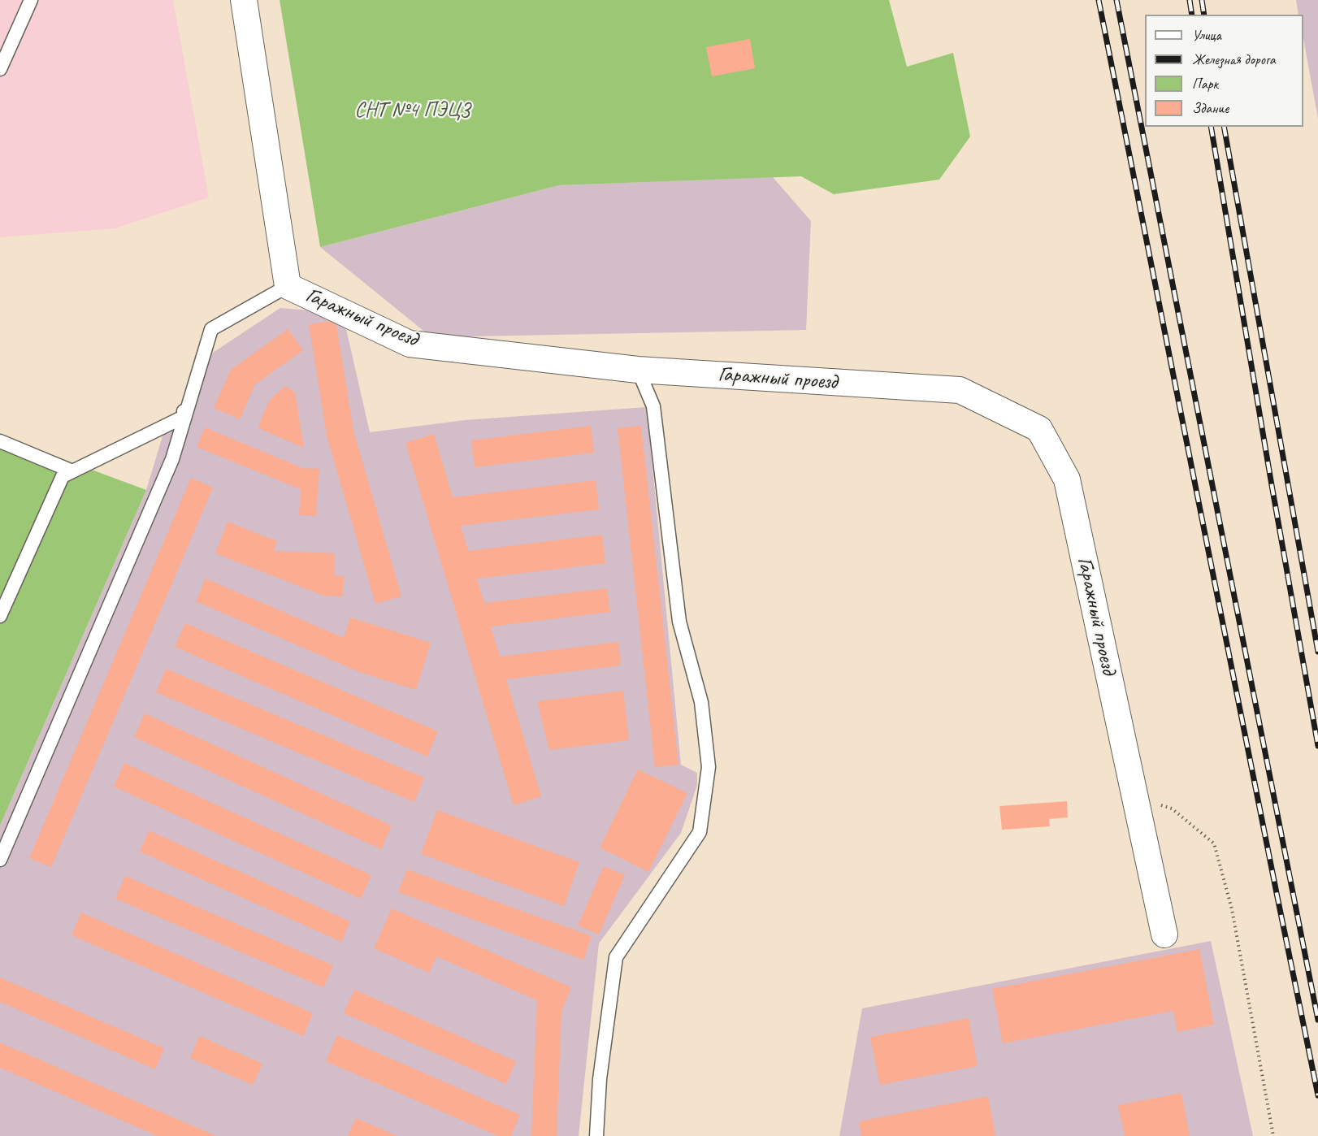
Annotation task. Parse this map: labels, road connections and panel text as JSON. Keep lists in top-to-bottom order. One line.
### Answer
{"streets":{"street":["Гаражный проезд"]},"parks":["СНТ №4 ПЭЦЗ"],"legend":["Улица","Железная дорога","Парк","Здание"]}
